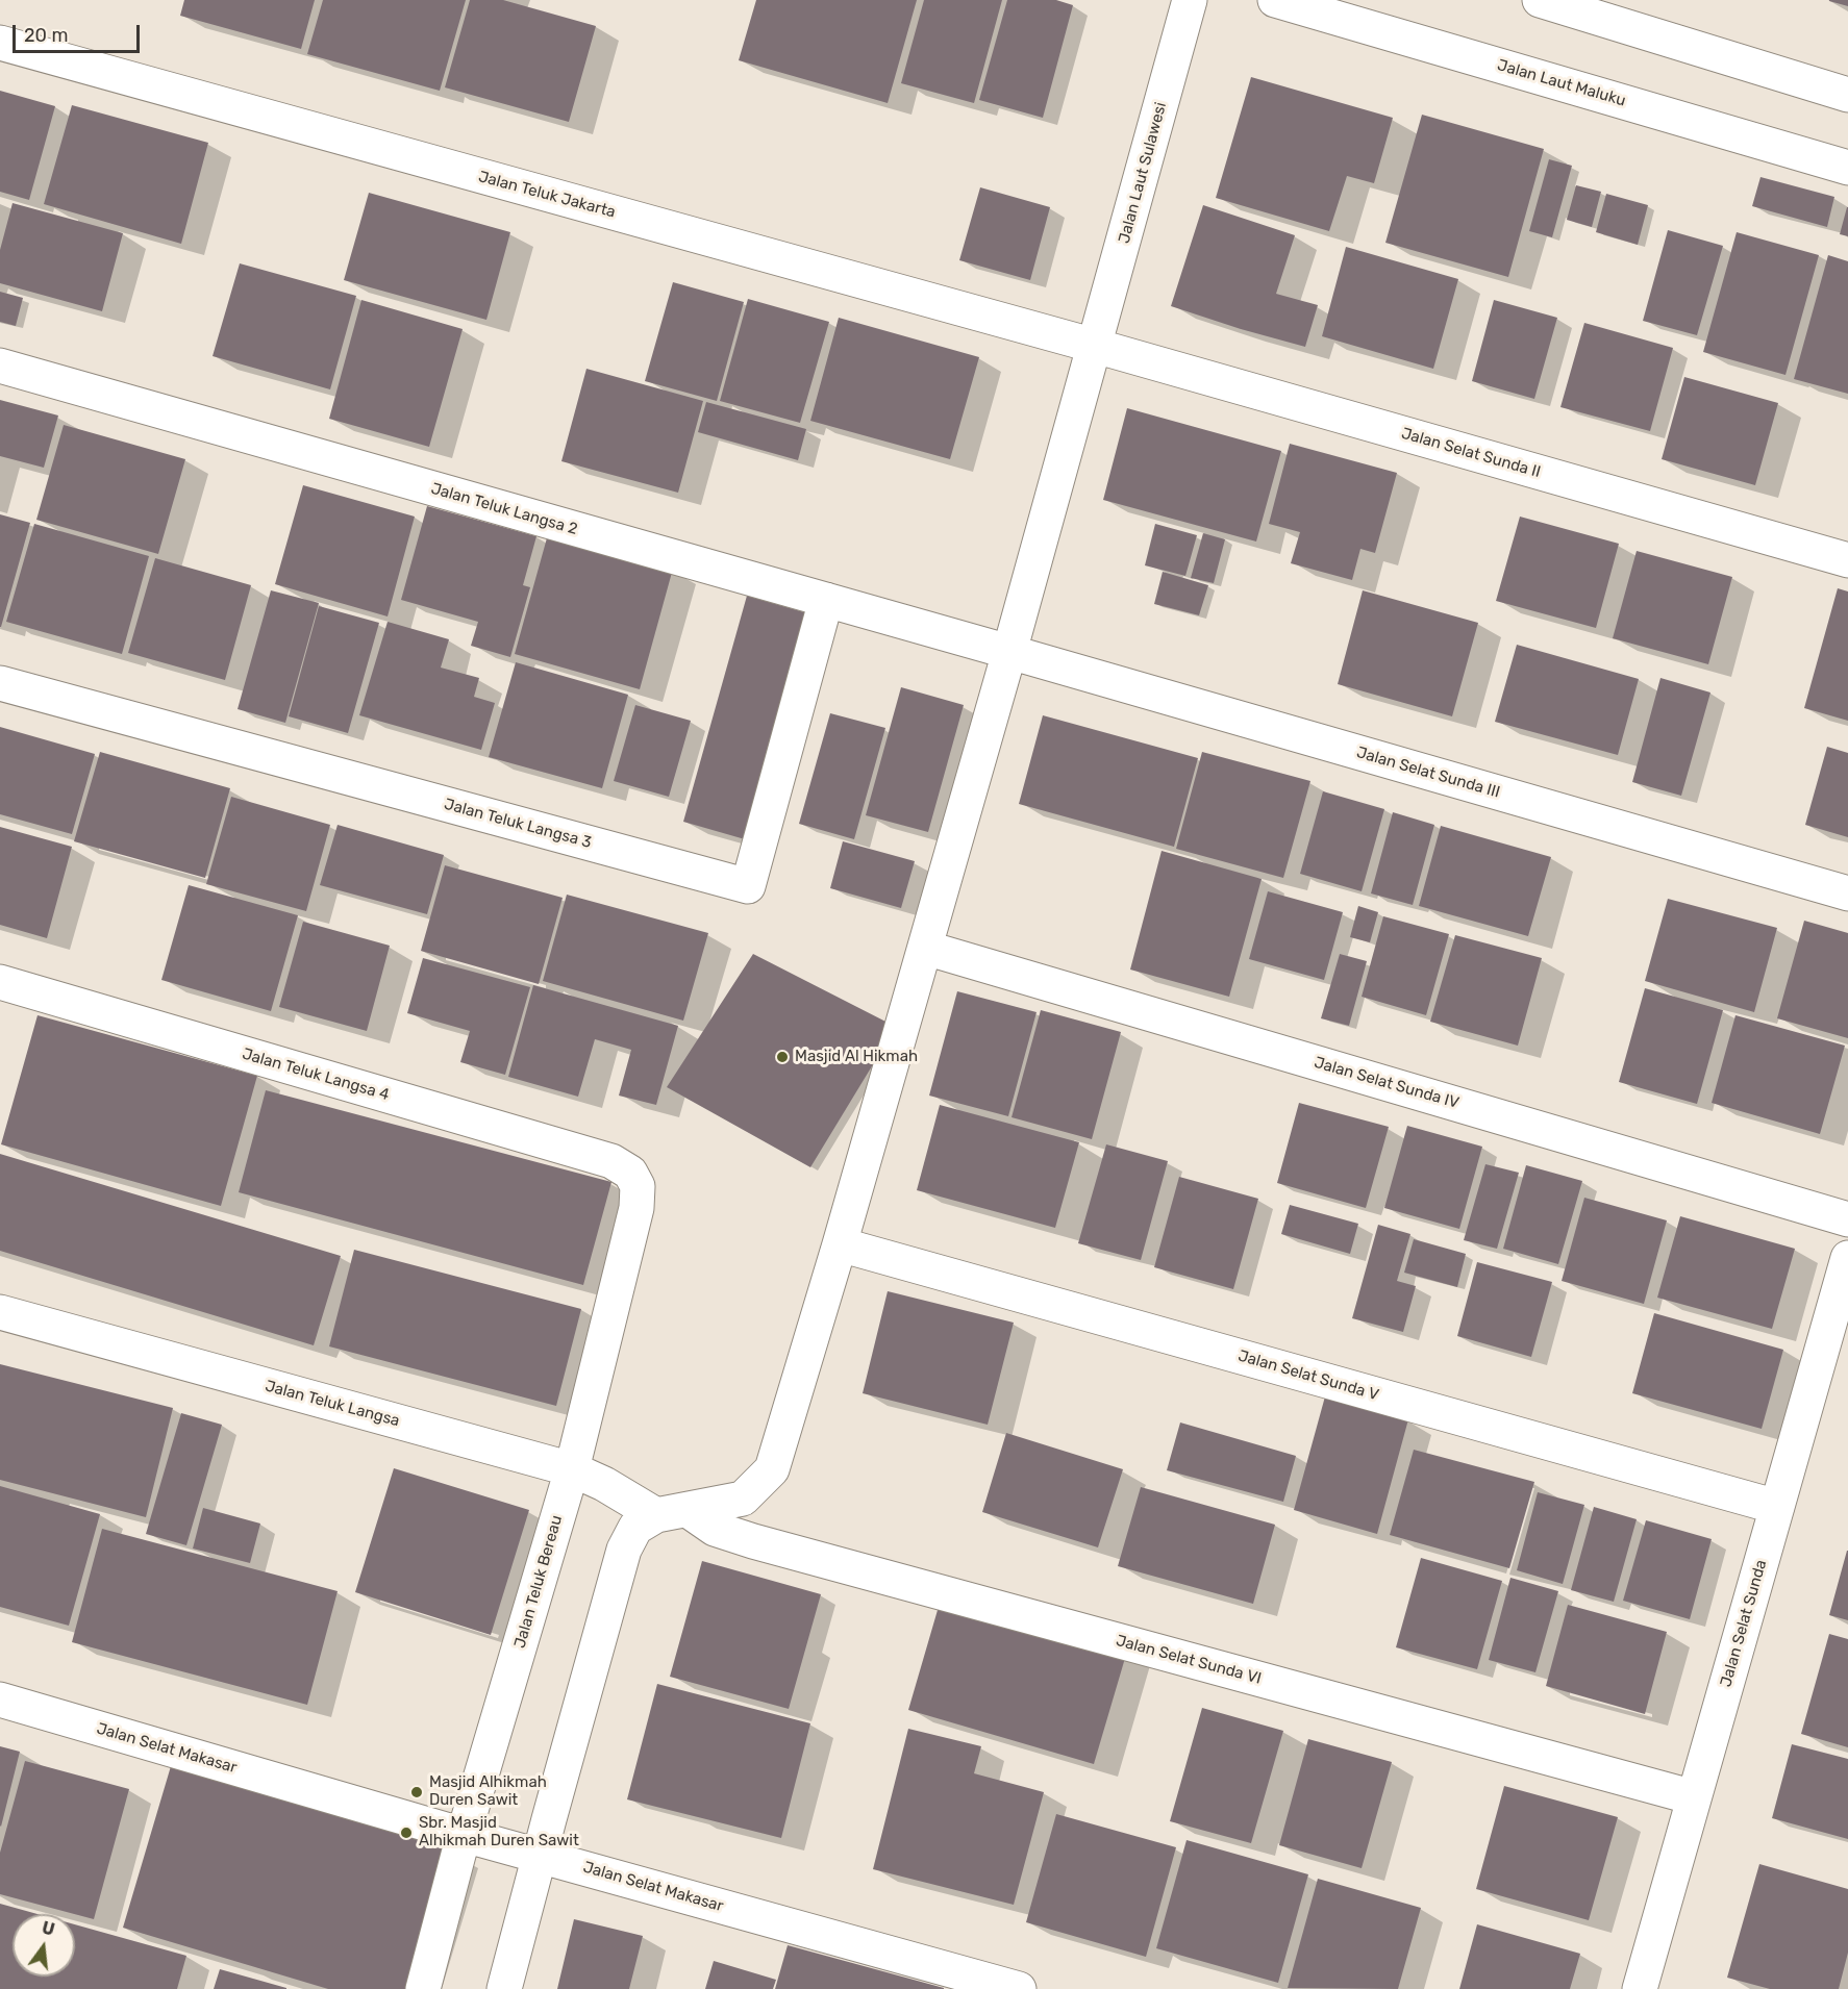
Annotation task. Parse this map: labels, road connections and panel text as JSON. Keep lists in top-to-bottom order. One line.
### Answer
{"streets":{"street":["Jalan Laut Maluku","Jalan Laut Sulawesi","Jalan Teluk Jakarta","Jalan Selat Sunda II","Jalan Teluk Langsa 2","Jalan Selat Sunda III","Jalan Teluk Langsa 3","Jalan Teluk Langsa 4","Jalan Selat Sunda IV","Jalan Selat Sunda V","Jalan Teluk Langsa","Jalan Teluk Bereau","Jalan Selat Sunda","Jalan Selat Sunda VI","Jalan Selat Makasar"]},"crossings":[["Jalan Laut Sulawesi","Jalan Teluk Jakarta"],["Jalan Laut Sulawesi","Jalan Selat Sunda II"],["Jalan Laut Sulawesi","Jalan Teluk Langsa 2"],["Jalan Laut Sulawesi","Jalan Selat Sunda III"],["Jalan Laut Sulawesi","Jalan Selat Sunda IV"],["Jalan Laut Sulawesi","Jalan Selat Sunda V"],["Jalan Laut Sulawesi","Jalan Teluk Langsa"],["Jalan Laut Sulawesi","Jalan Selat Sunda VI"],["Jalan Teluk Jakarta","Jalan Selat Sunda II"],["Jalan Teluk Langsa 2","Jalan Selat Sunda III"],["Jalan Teluk Langsa 2","Jalan Teluk Langsa 3"],["Jalan Teluk Langsa 4","Jalan Teluk Bereau"],["Jalan Selat Sunda V","Jalan Selat Sunda"],["Jalan Teluk Langsa","Jalan Teluk Bereau"],["Jalan Teluk Langsa","Jalan Selat Sunda VI"],["Jalan Teluk Bereau","Jalan Selat Makasar"],["Jalan Selat Sunda","Jalan Selat Sunda VI"]],"places":["Masjid Al Hikmah","Masjid Alhikmah Duren Sawit","Sbr. Masjid Alhikmah Duren Sawit"],"scale_bar":"20 m","north":"top"}
